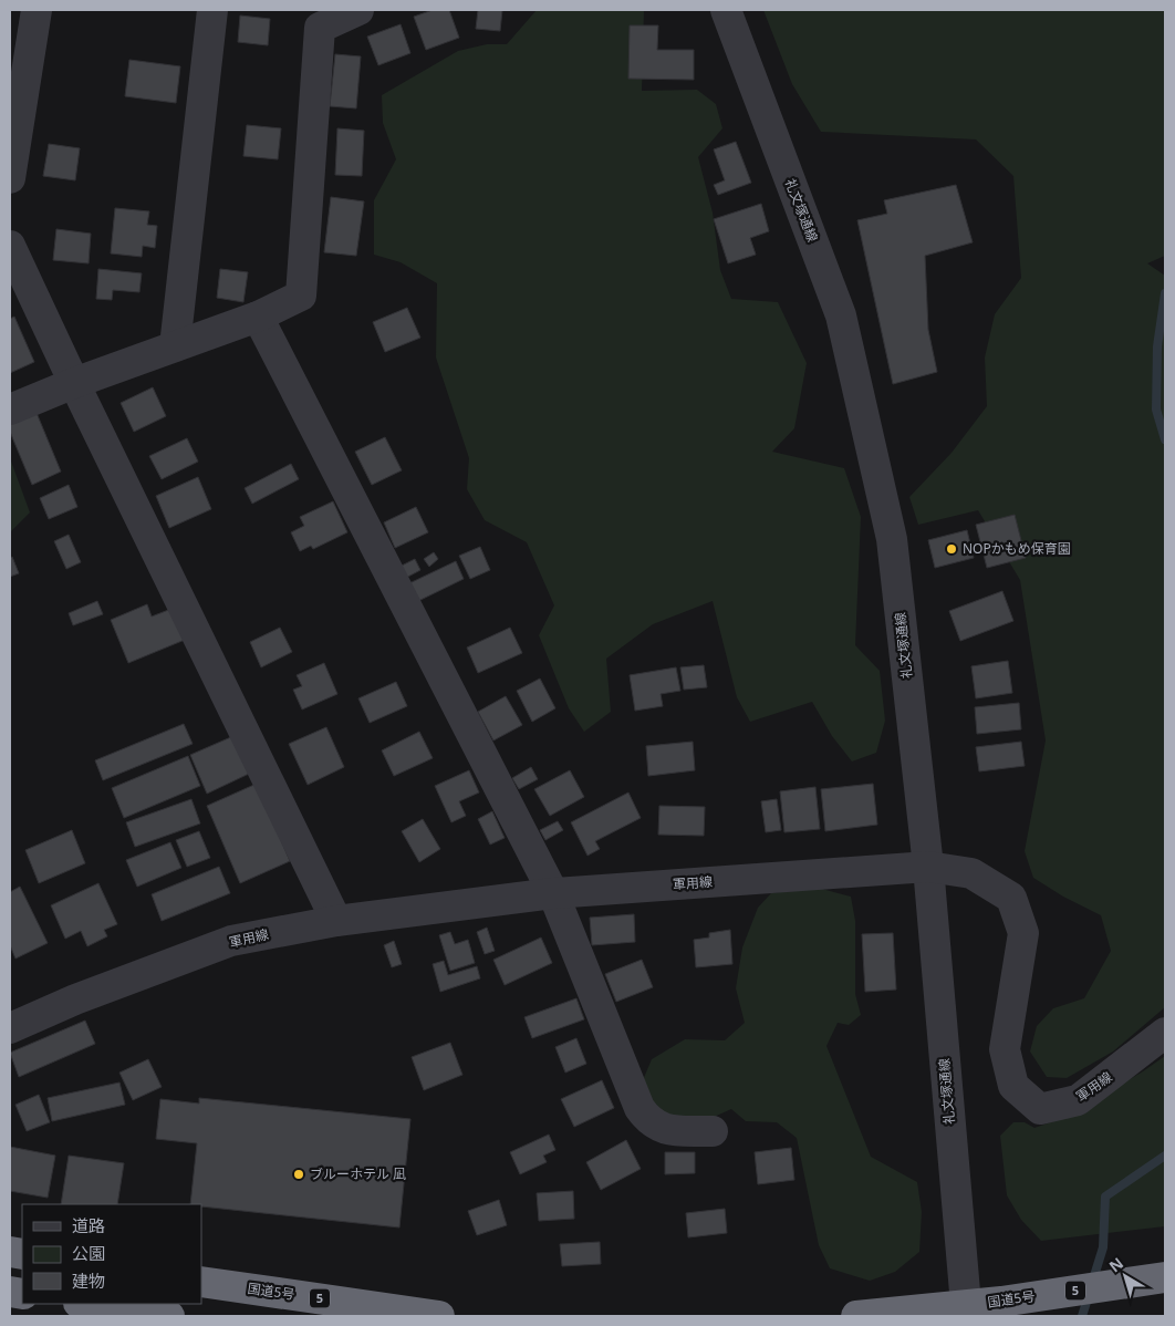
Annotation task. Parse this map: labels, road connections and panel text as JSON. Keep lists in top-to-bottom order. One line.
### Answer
{"streets":{"highway":["5","国道5号"],"street":["礼文塚通線","軍用線"]},"crossings":[["礼文塚通線","軍用線"],["礼文塚通線","国道5号"]],"places":["NOPかもめ保育園","ブルーホテル 凪"],"legend":["道路","公園","建物"],"north":"top left"}
